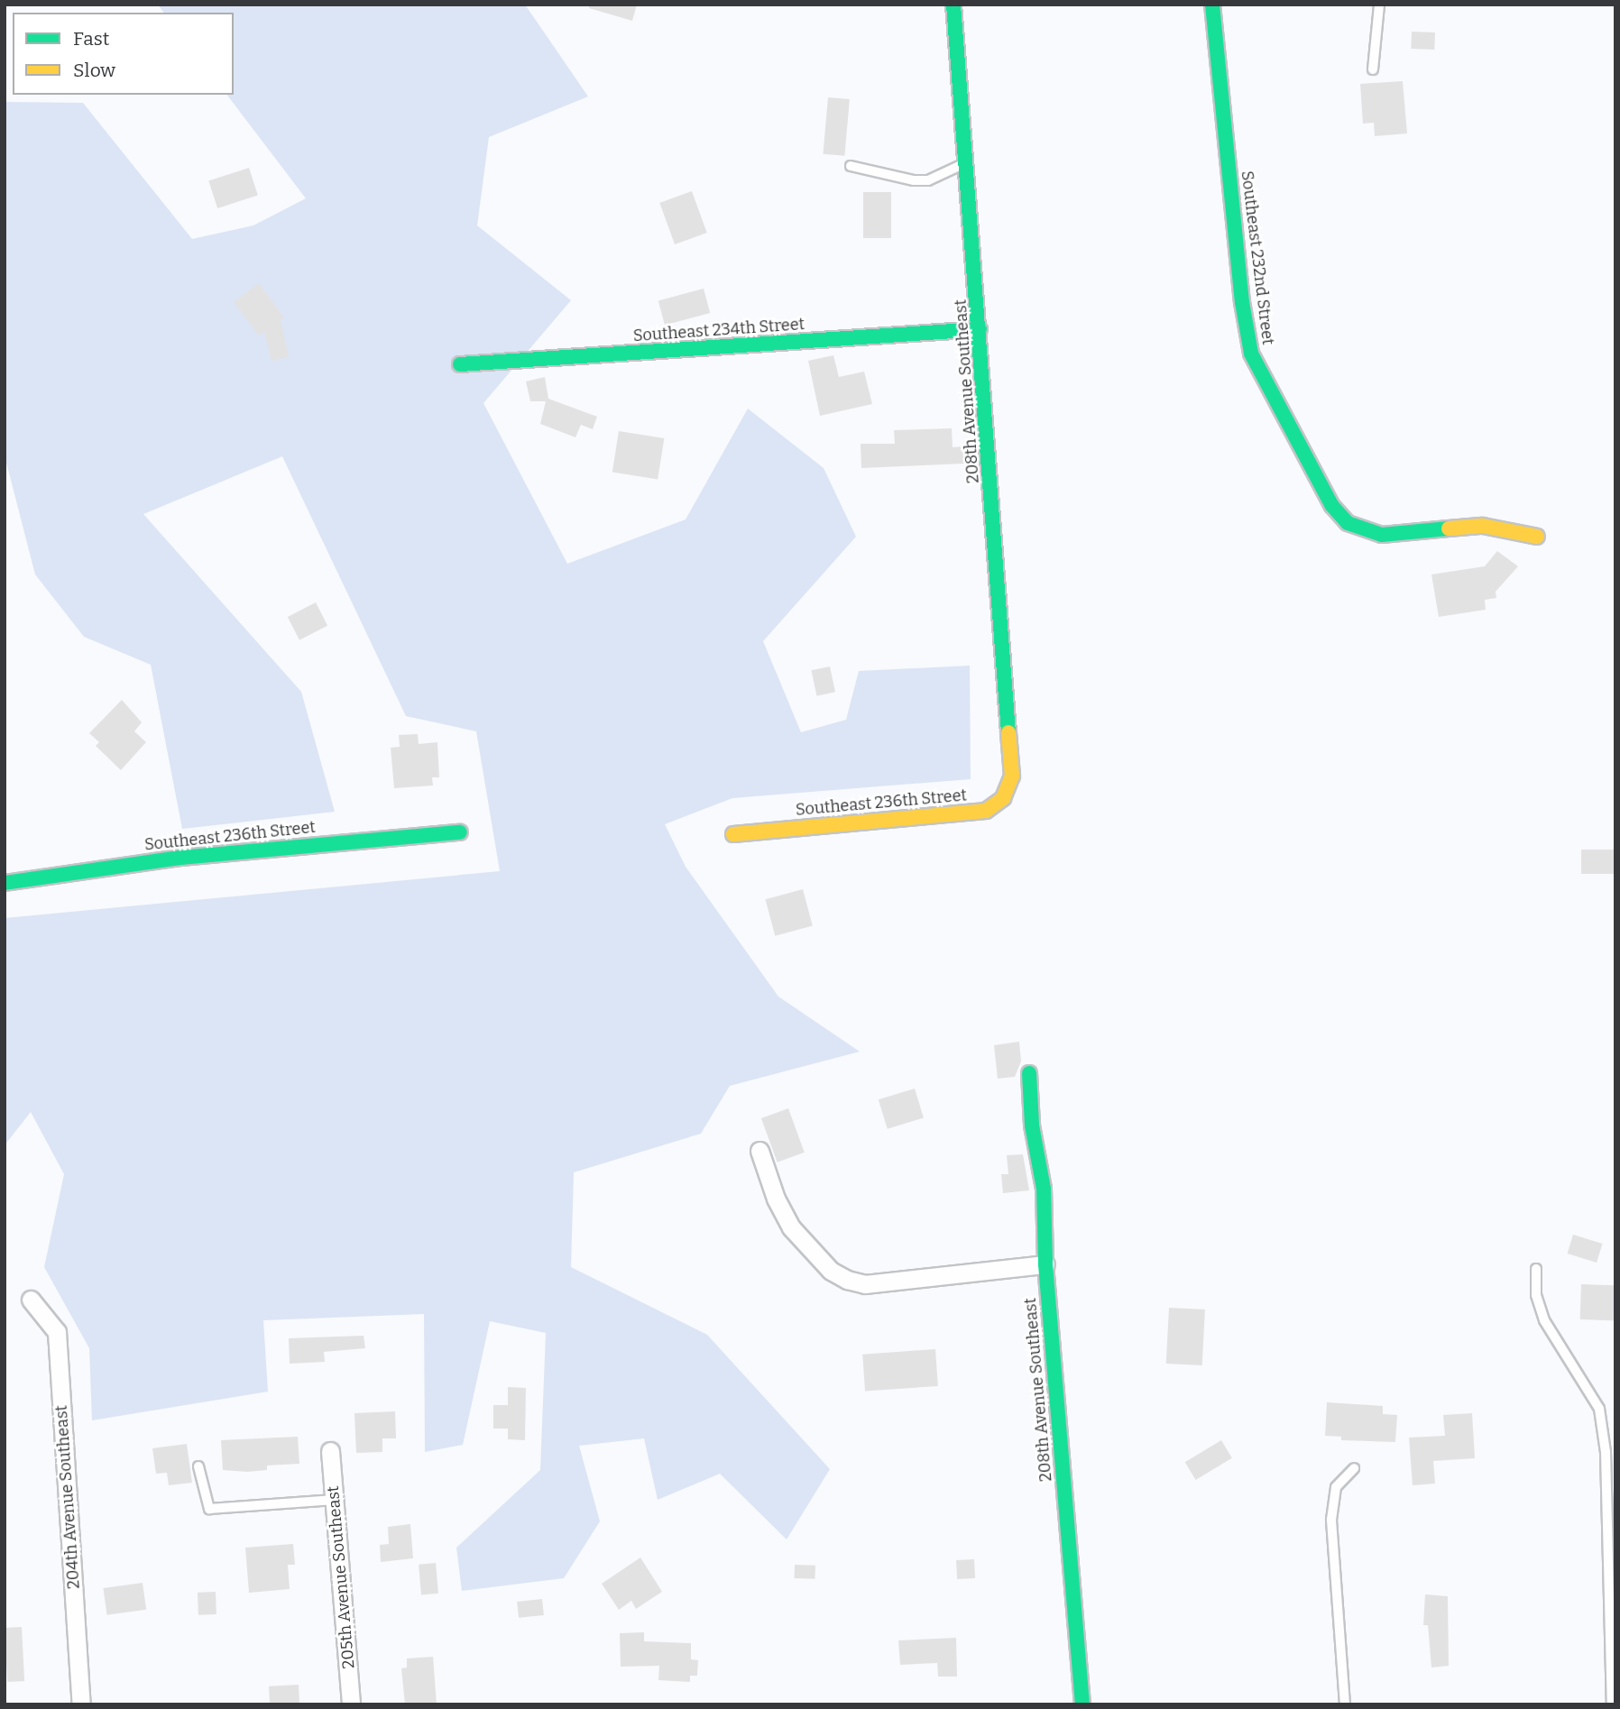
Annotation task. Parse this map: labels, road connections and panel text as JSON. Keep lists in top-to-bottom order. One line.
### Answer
{"streets":{"street":["Southeast 232nd Street","Southeast 234th Street","208th Avenue Southeast","Southeast 236th Street","204th Avenue Southeast","205th Avenue Southeast"]},"crossings":[["Southeast 234th Street","208th Avenue Southeast"],["208th Avenue Southeast","Southeast 236th Street"]],"legend":["Fast","Slow"]}
